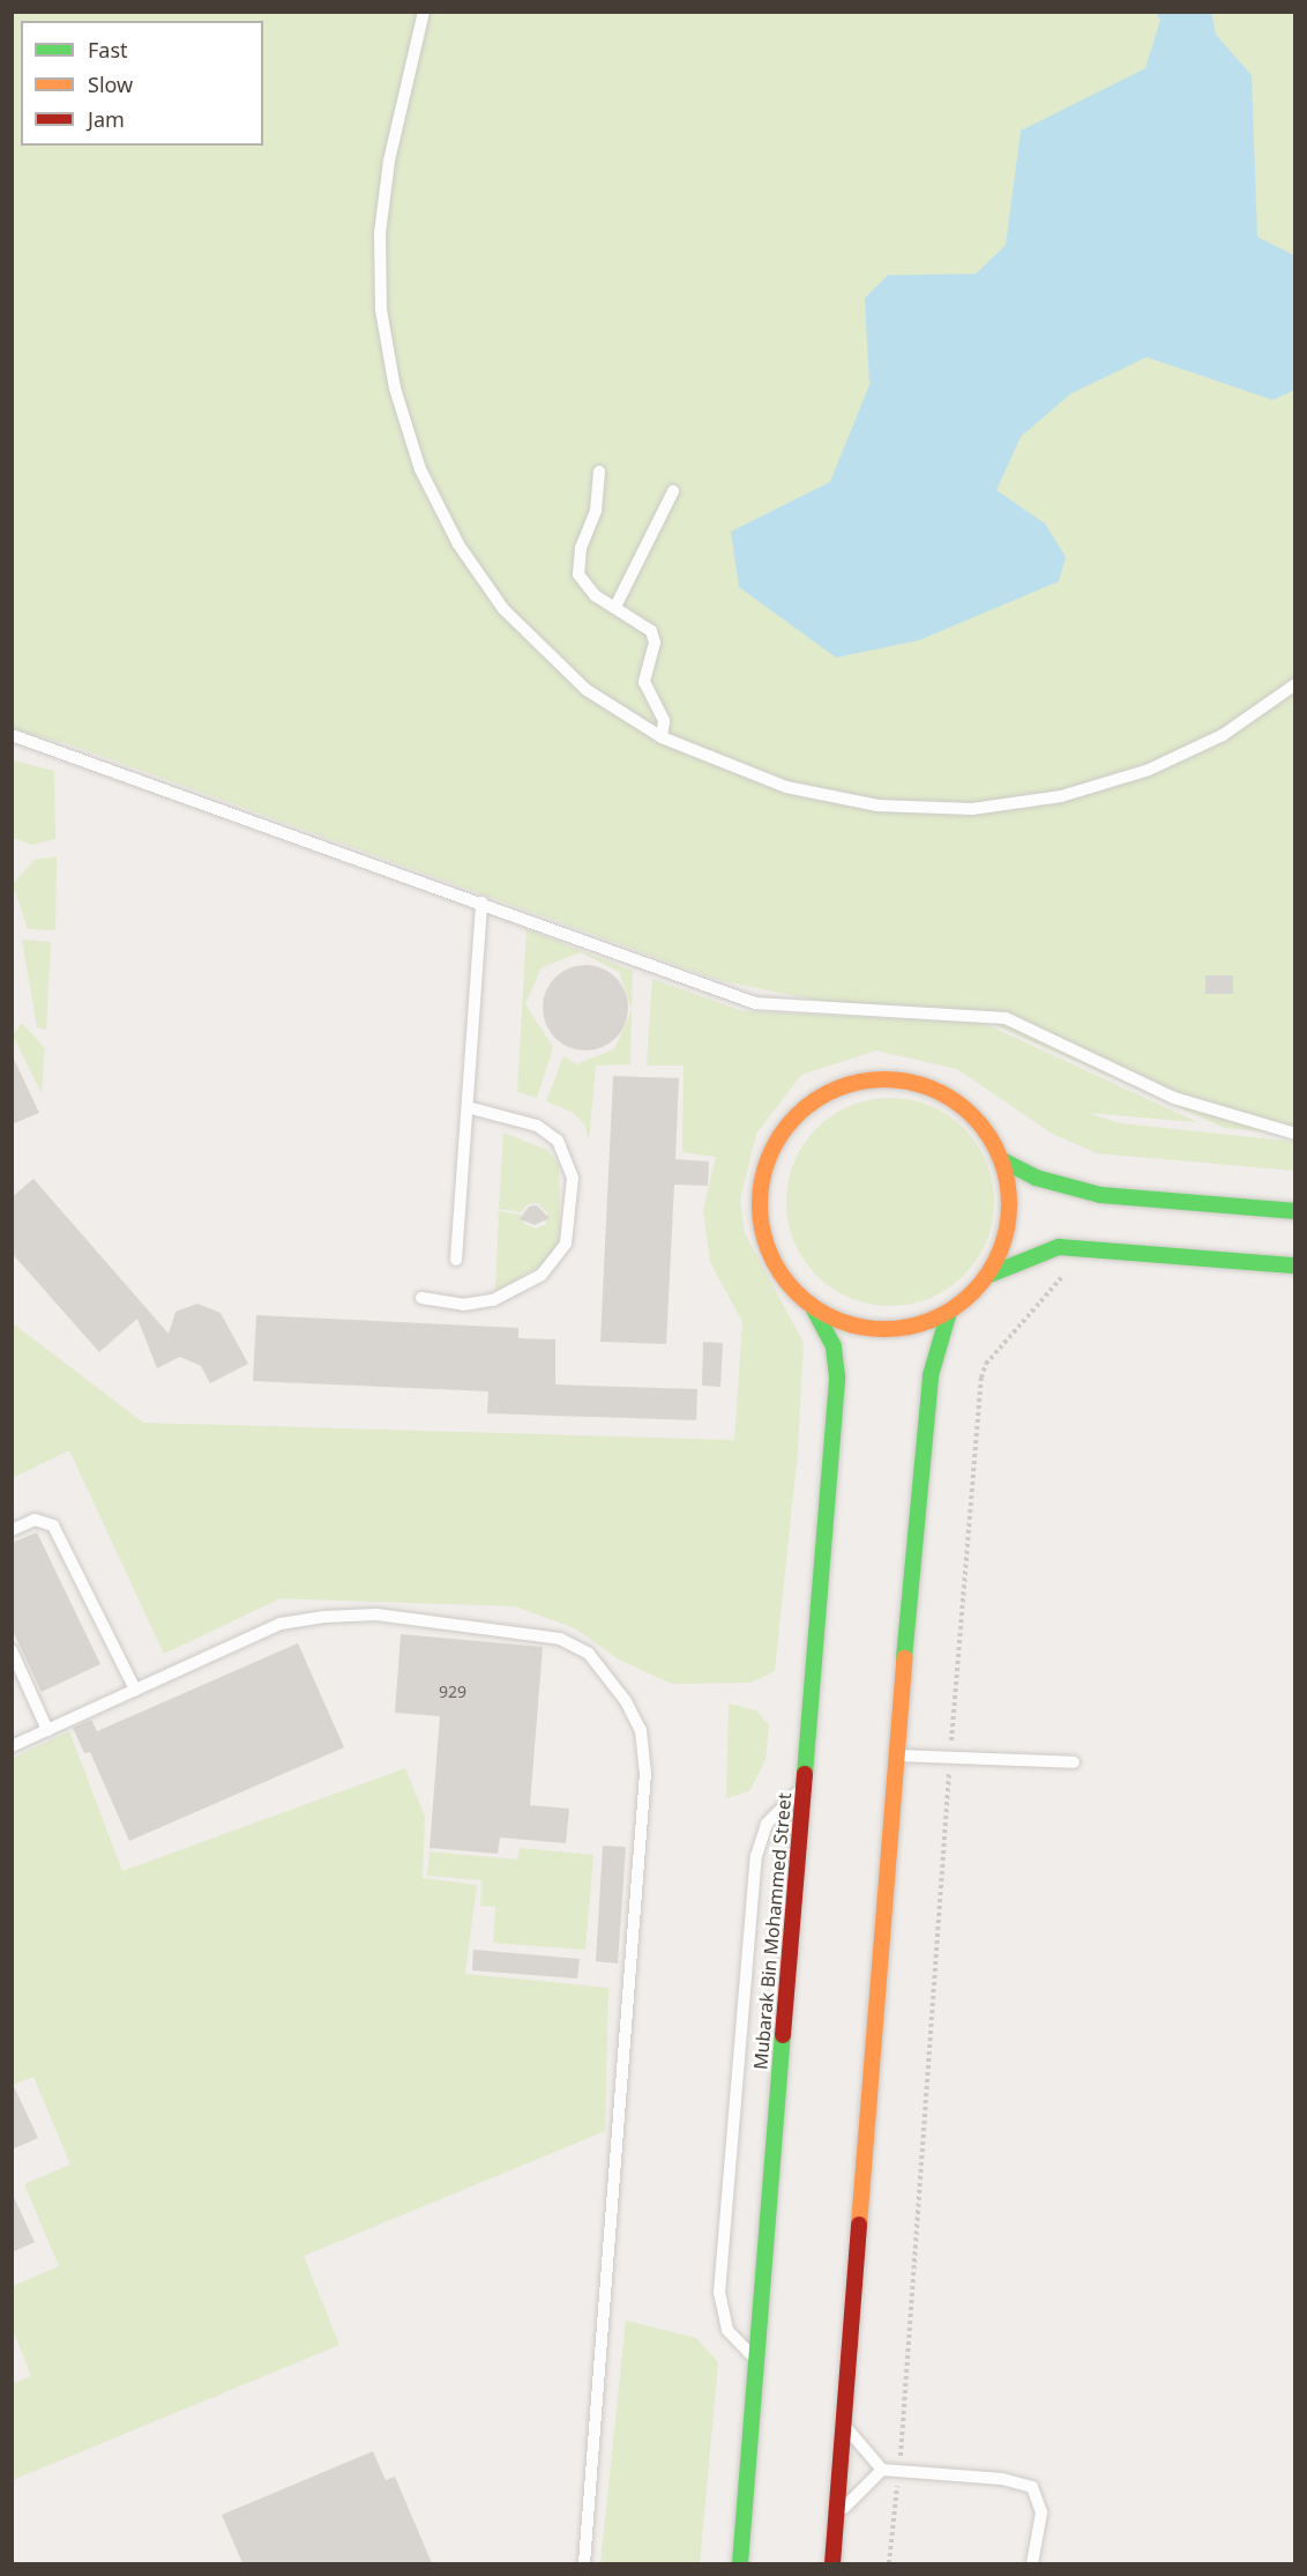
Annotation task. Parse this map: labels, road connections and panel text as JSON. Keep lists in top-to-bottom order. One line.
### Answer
{"streets":{"street":["Mubarak Bin Mohammed Street"]},"house_numbers":["929"],"legend":["Fast","Slow","Jam"]}
